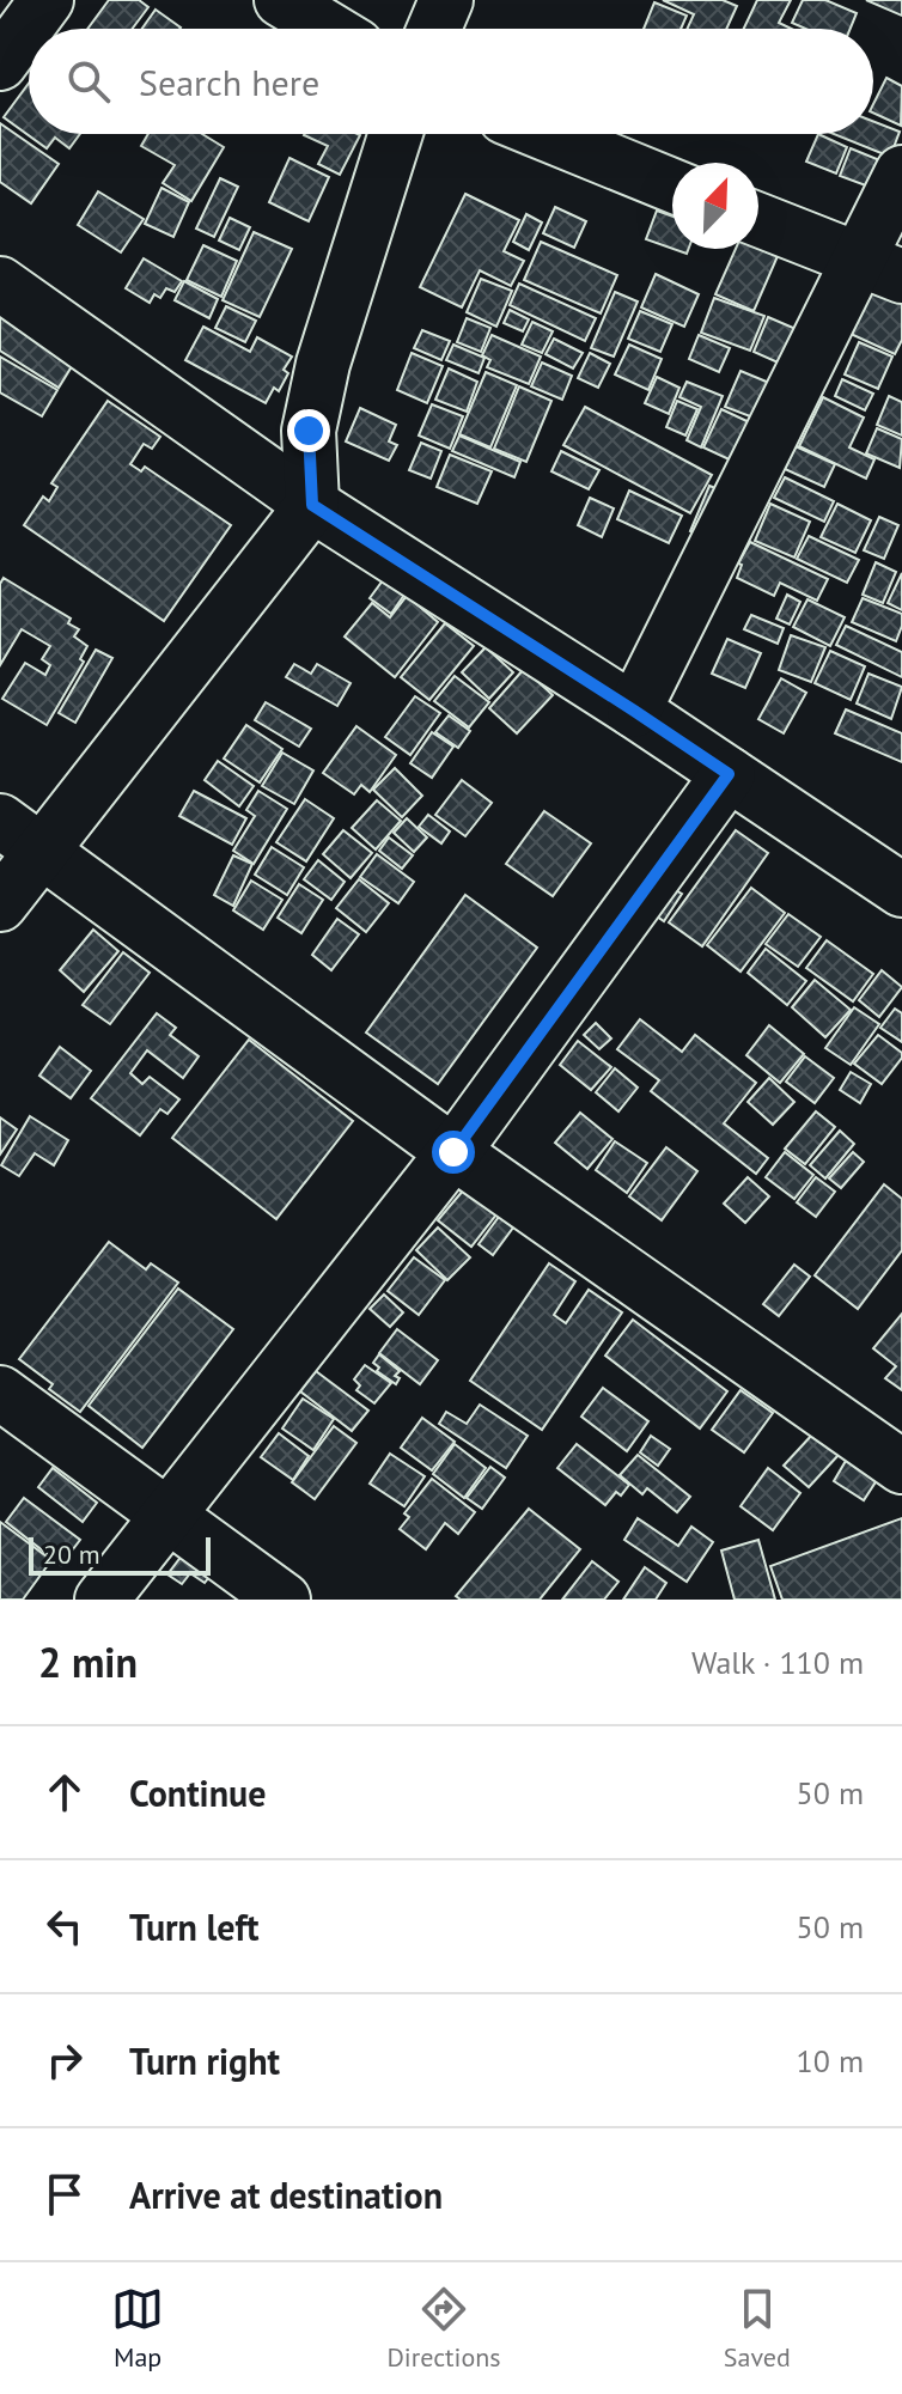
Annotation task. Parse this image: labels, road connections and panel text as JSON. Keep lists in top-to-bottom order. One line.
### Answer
{"scale_bar":"20 m","north":"top right","page":{"search":"Search here","scale":"20 m","heading":["2 min","Walk · 110 m"],"list":[["Continue","50 m"],["Turn left","50 m"],["Turn right","10 m"],"Arrive at destination"],"nav":["Map","Directions","Saved"]}}
